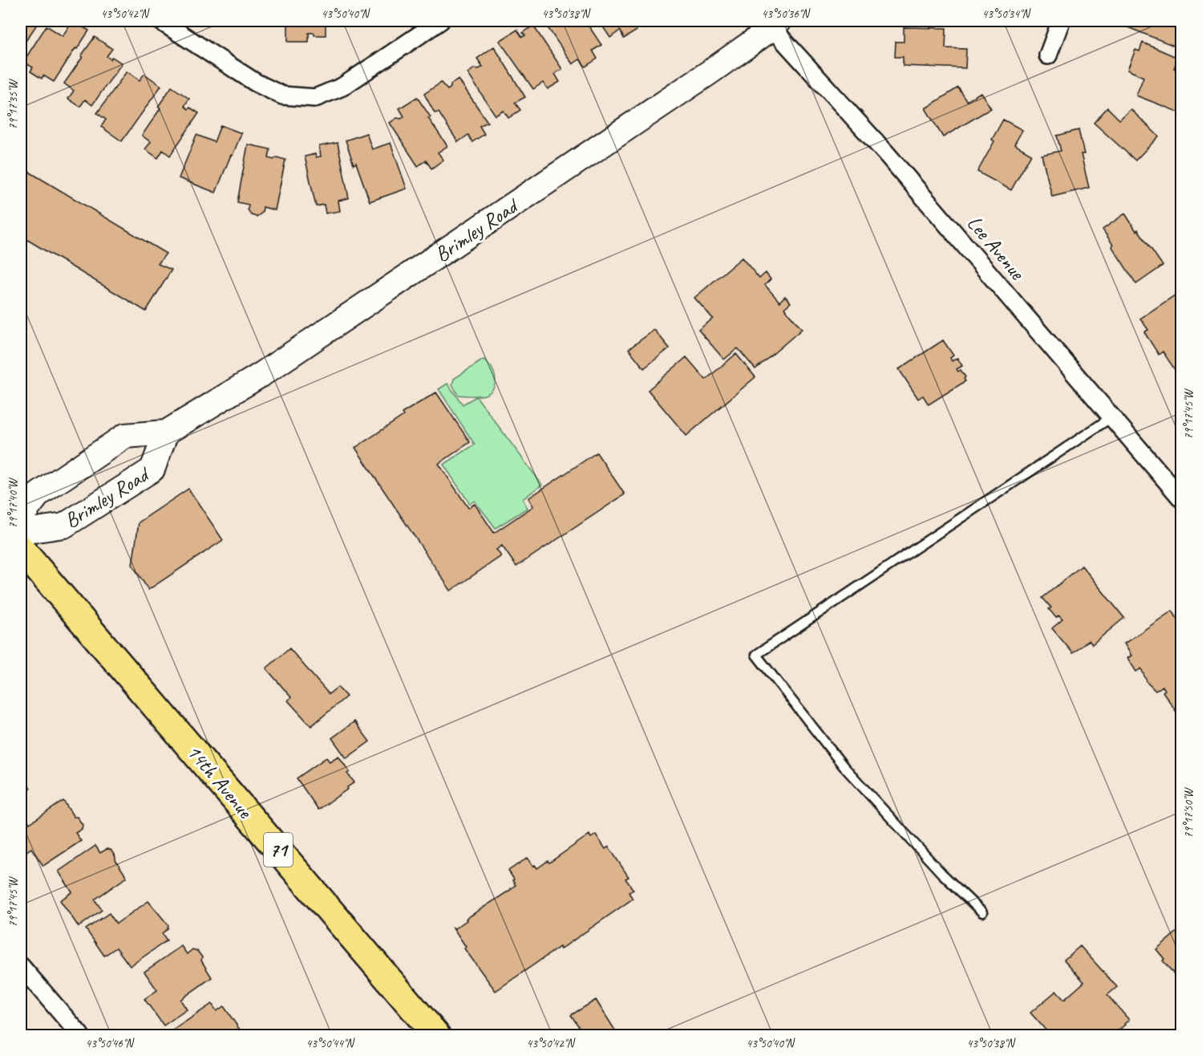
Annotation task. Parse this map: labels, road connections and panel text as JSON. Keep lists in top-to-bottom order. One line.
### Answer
{"streets":{"main road":["Brimley Road","14th Avenue","71"],"street":["Lee Avenue"]},"crossings":[["Brimley Road","Lee Avenue"]],"coordinates":["43°50'42\"N","43°50'40\"N","43°50'38\"N","43°50'36\"N","43°50'34\"N","79°17'35\"W","79°17'45\"W","79°17'40\"W","79°17'50\"W","43°50'46\"N","43°50'44\"N"]}
